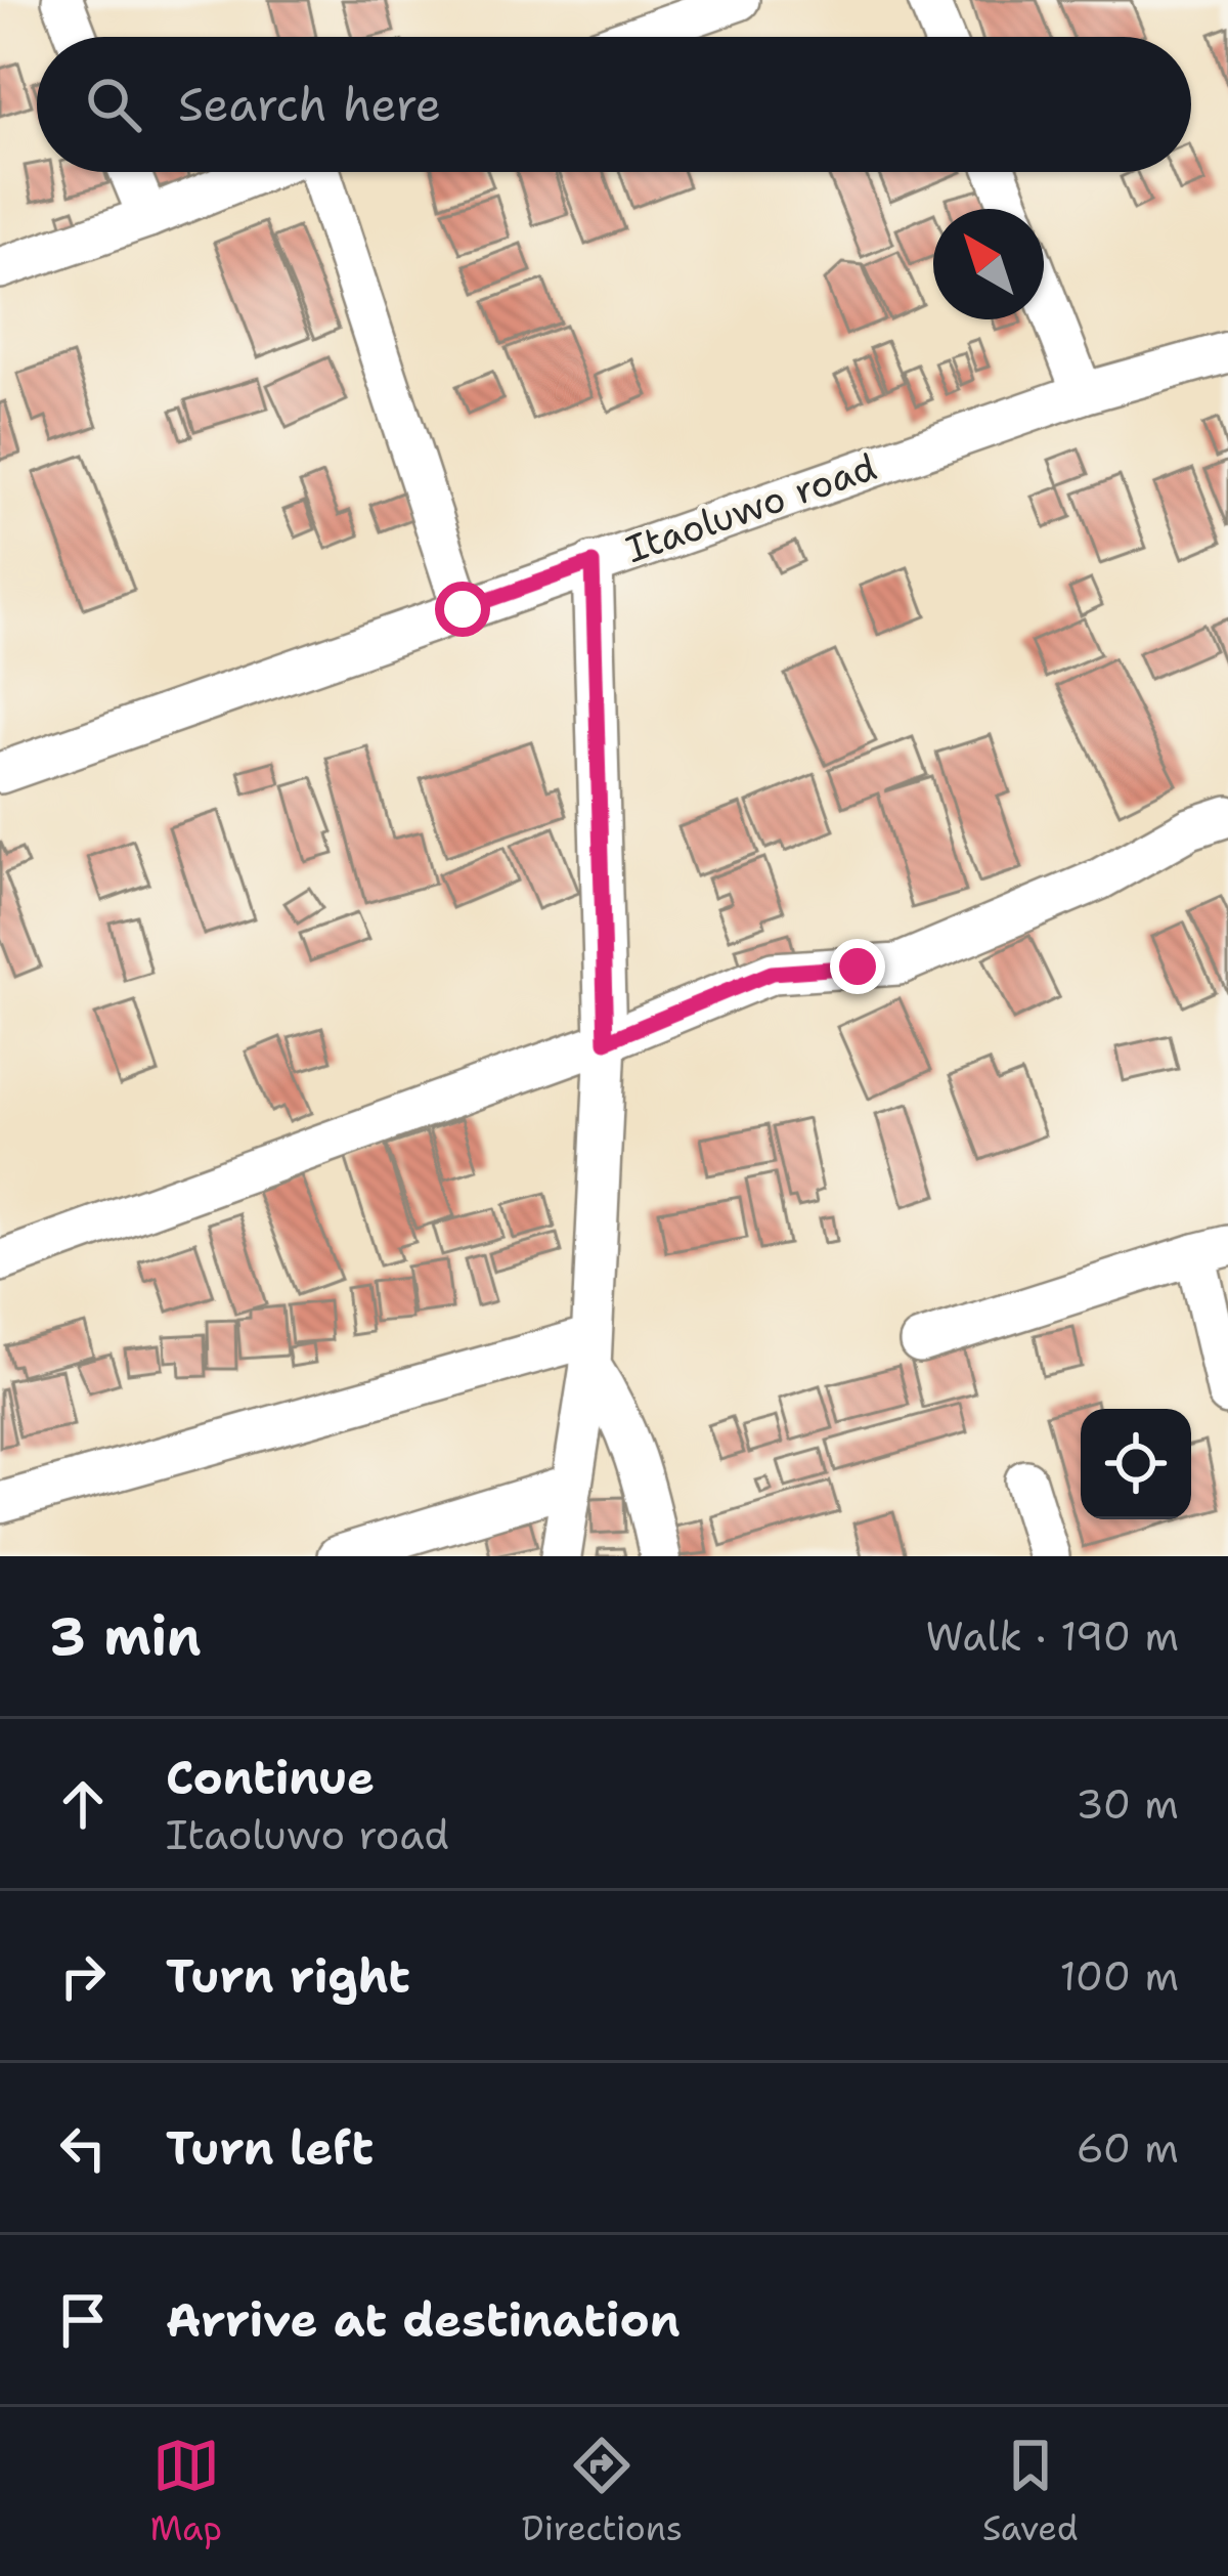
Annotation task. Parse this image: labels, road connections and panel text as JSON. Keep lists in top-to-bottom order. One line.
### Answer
{"streets":{"street":["Itaoluwo road"]},"north":"top left","page":{"search":"Search here","heading":["3 min","Walk · 190 m"],"list":[["Continue","Itaoluwo road","30 m"],["Turn right","100 m"],["Turn left","60 m"],"Arrive at destination"],"nav":["Map","Directions","Saved"]}}
